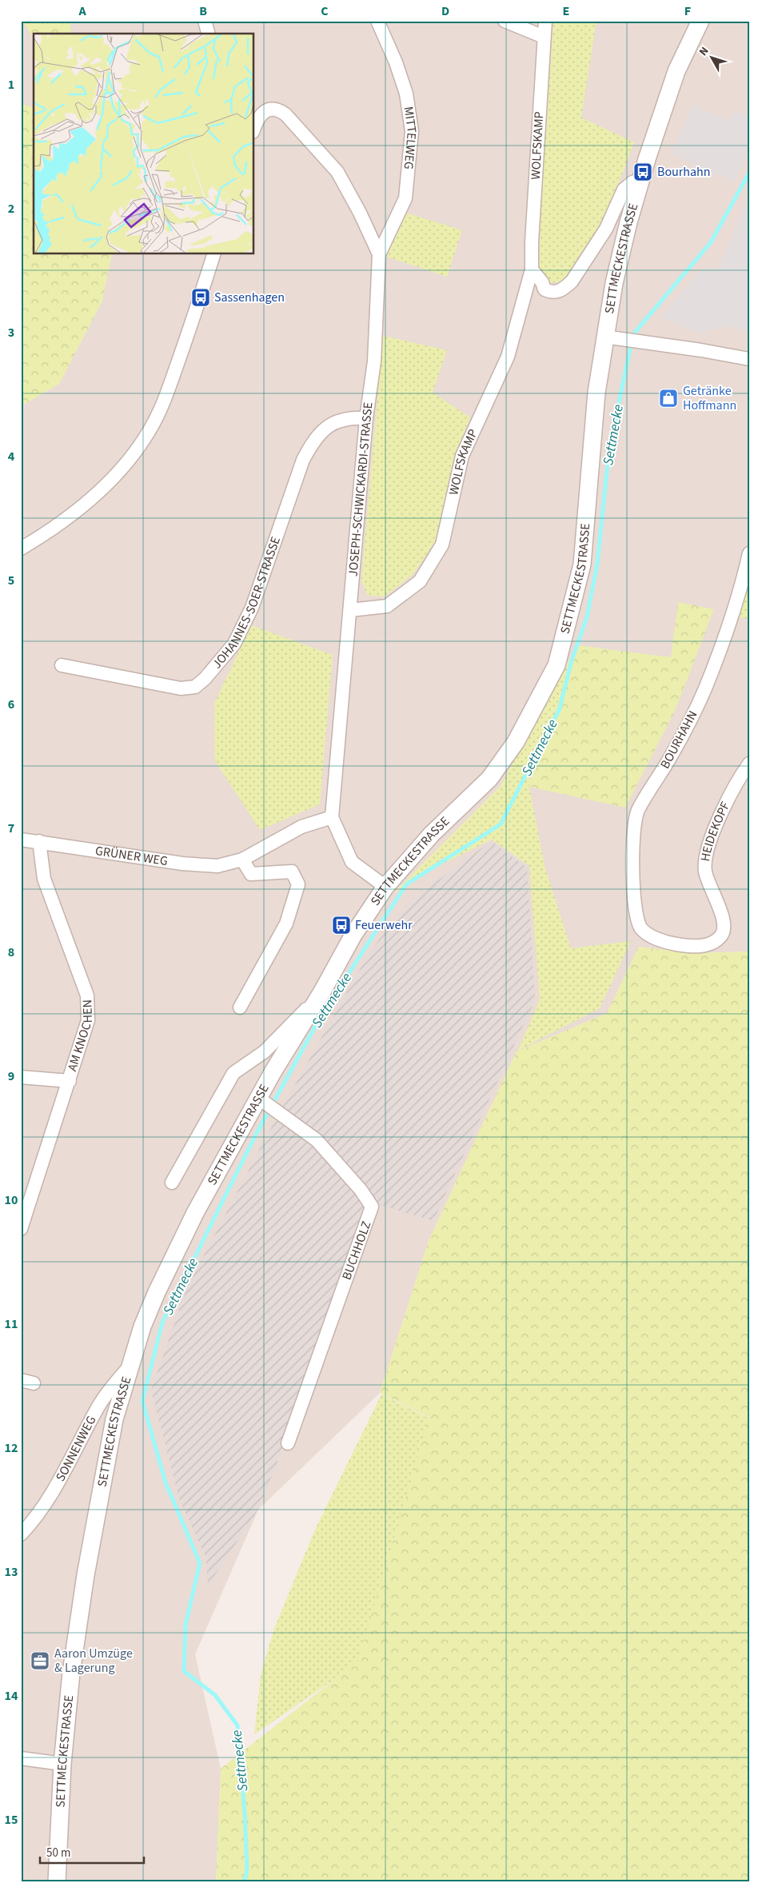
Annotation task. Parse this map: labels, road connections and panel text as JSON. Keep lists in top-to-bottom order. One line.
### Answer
{"streets":{"street":["MITTELWEG","WOLFSKAMP","SETTMECKESTRASSE","JOSEPH-SCHWICKARDI-STRASSE","JOHANNES-SOER-STRASSE","BOURHAHN","HEIDEKOPF","GRÜNER WEG","AM KNOCHEN","BUCHHOLZ","SONNENWEG"]},"crossings":[["MITTELWEG","JOSEPH-SCHWICKARDI-STRASSE"],["WOLFSKAMP","JOSEPH-SCHWICKARDI-STRASSE"],["SETTMECKESTRASSE","JOSEPH-SCHWICKARDI-STRASSE"],["SETTMECKESTRASSE","BUCHHOLZ"],["SETTMECKESTRASSE","SONNENWEG"],["JOSEPH-SCHWICKARDI-STRASSE","JOHANNES-SOER-STRASSE"],["JOSEPH-SCHWICKARDI-STRASSE","GRÜNER WEG"],["BOURHAHN","HEIDEKOPF"],["GRÜNER WEG","AM KNOCHEN"]],"water":["Settmecke"],"places":{"bus stop":["Bourhahn","Sassenhagen","Feuerwehr"],"shop":["Getränke Hoffmann"],"office":["Aaron Umzüge & Lagerung"]},"scale_bar":"50 m","north":"top left","grid":{"columns":["A","B","C","D","E","F"],"rows":["1","2","3","4","5","6","7","8","9","10","11","12","13","14","15"]}}
